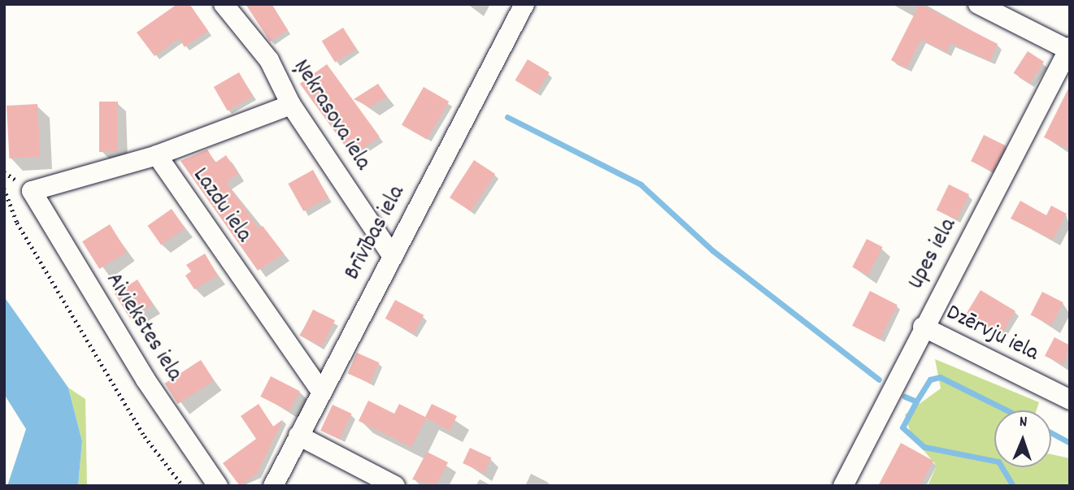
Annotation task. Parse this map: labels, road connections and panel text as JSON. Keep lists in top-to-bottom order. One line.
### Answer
{"streets":{"street":["Ņekrasova iela","Lazdu iela","Brīvības iela","Upes iela","Aiviekstes iela","Dzērvju iela"]},"crossings":[["Ņekrasova iela","Brīvības iela"],["Lazdu iela","Brīvības iela"],["Lazdu iela","Aiviekstes iela"],["Upes iela","Dzērvju iela"]],"north":"top"}
